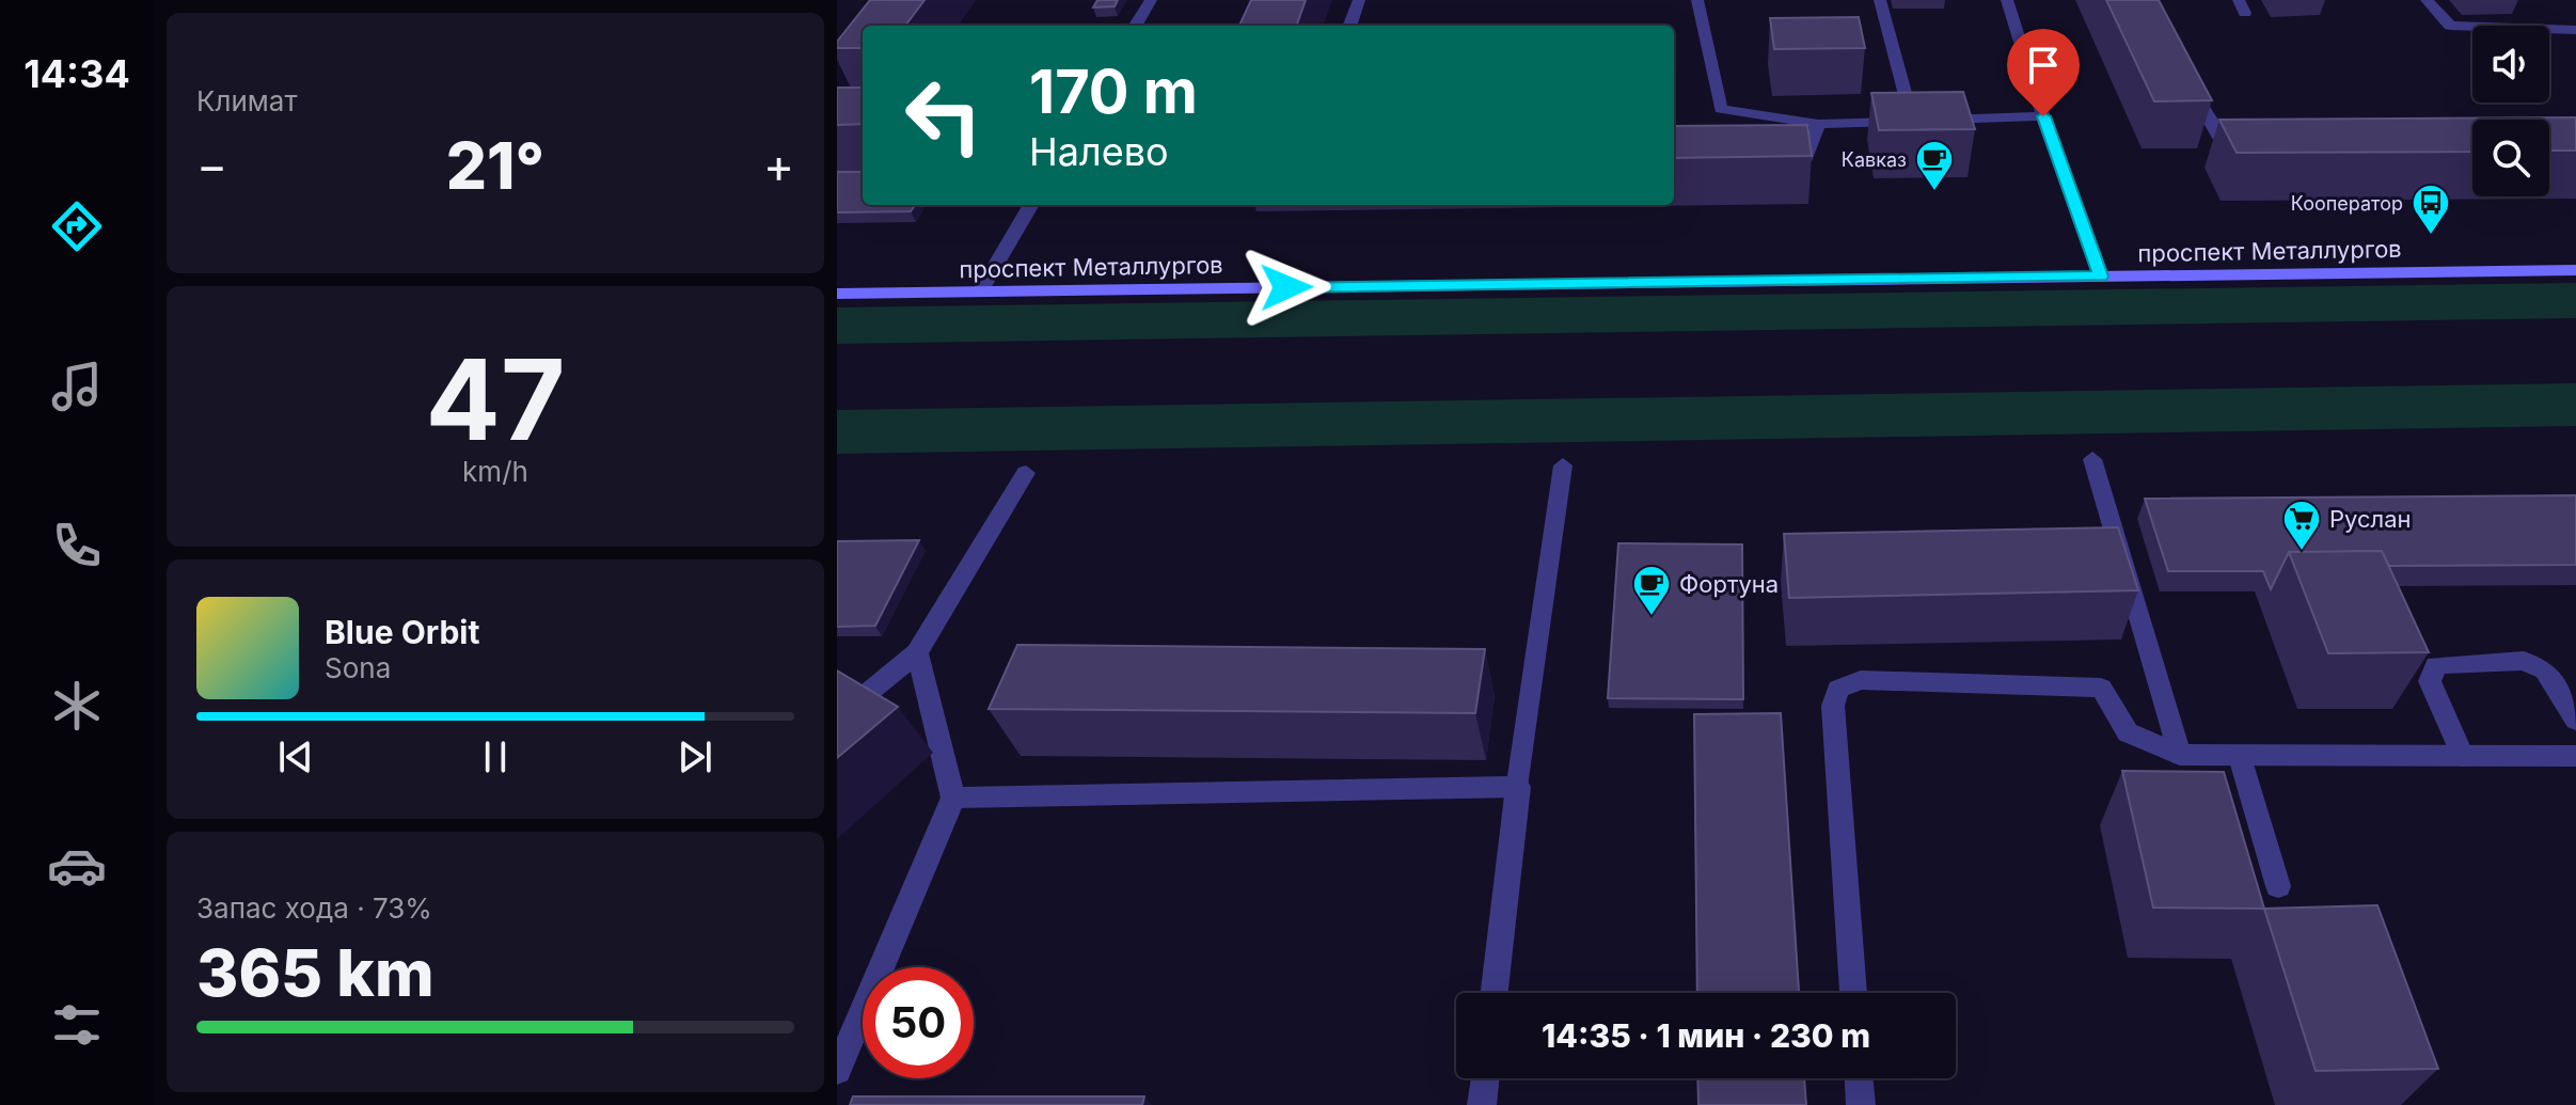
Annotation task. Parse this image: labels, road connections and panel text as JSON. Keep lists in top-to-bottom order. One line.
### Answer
{"streets":{"main road":["проспект Металлургов"]},"places":{"cafe":["Кавказ","Фортуна"],"bus stop":["Кооператор"],"supermarket":["Руслан"]},"page":{"tabs":"14:34","tile":["Климат",["47","km/h"],["Запас хода · 73%","365 km"]],"turn":["170 m","Налево"],"heat":["−","21°","+"],"song":["Blue Orbit","Sona"],"limit":"50","trip":"14:35 · 1 мин · 230 m"}}
